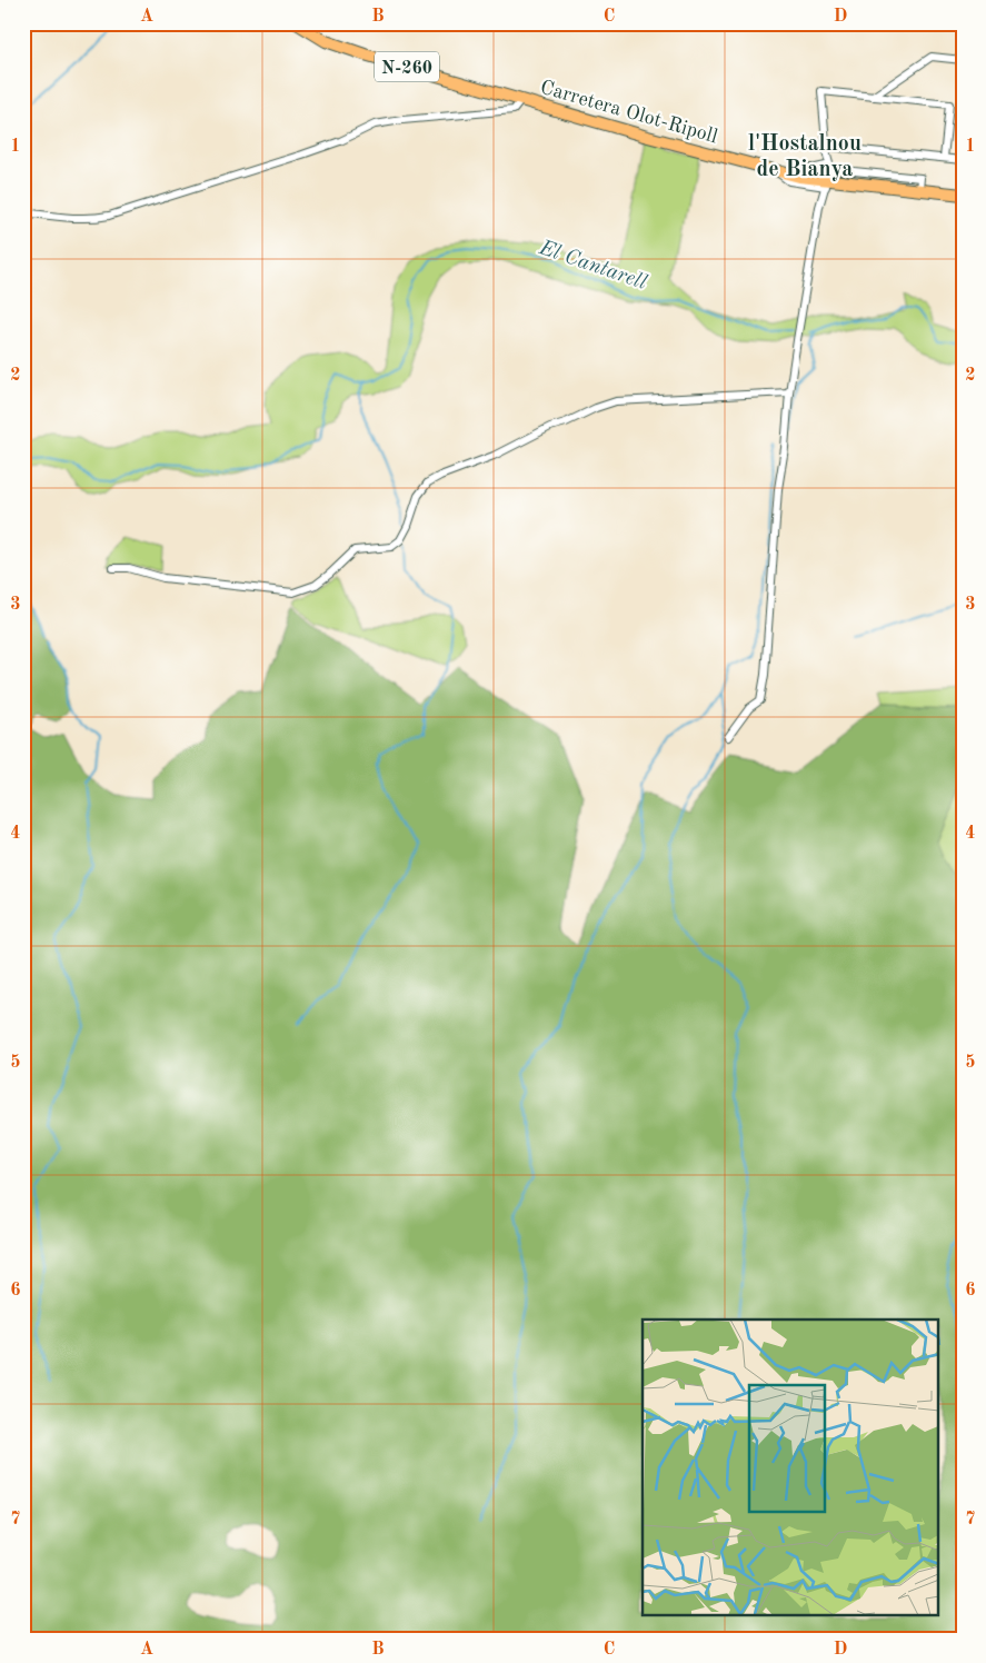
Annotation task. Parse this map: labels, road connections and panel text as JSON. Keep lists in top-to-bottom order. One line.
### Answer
{"streets":{"main road":["N-260","Carretera Olot-Ripoll"]},"districts":["l'Hostalnou de Bianya"],"water":["El Cantarell"],"grid":{"columns":["A","B","C","D"],"rows":["1","2","3","4","5","6","7"]}}
